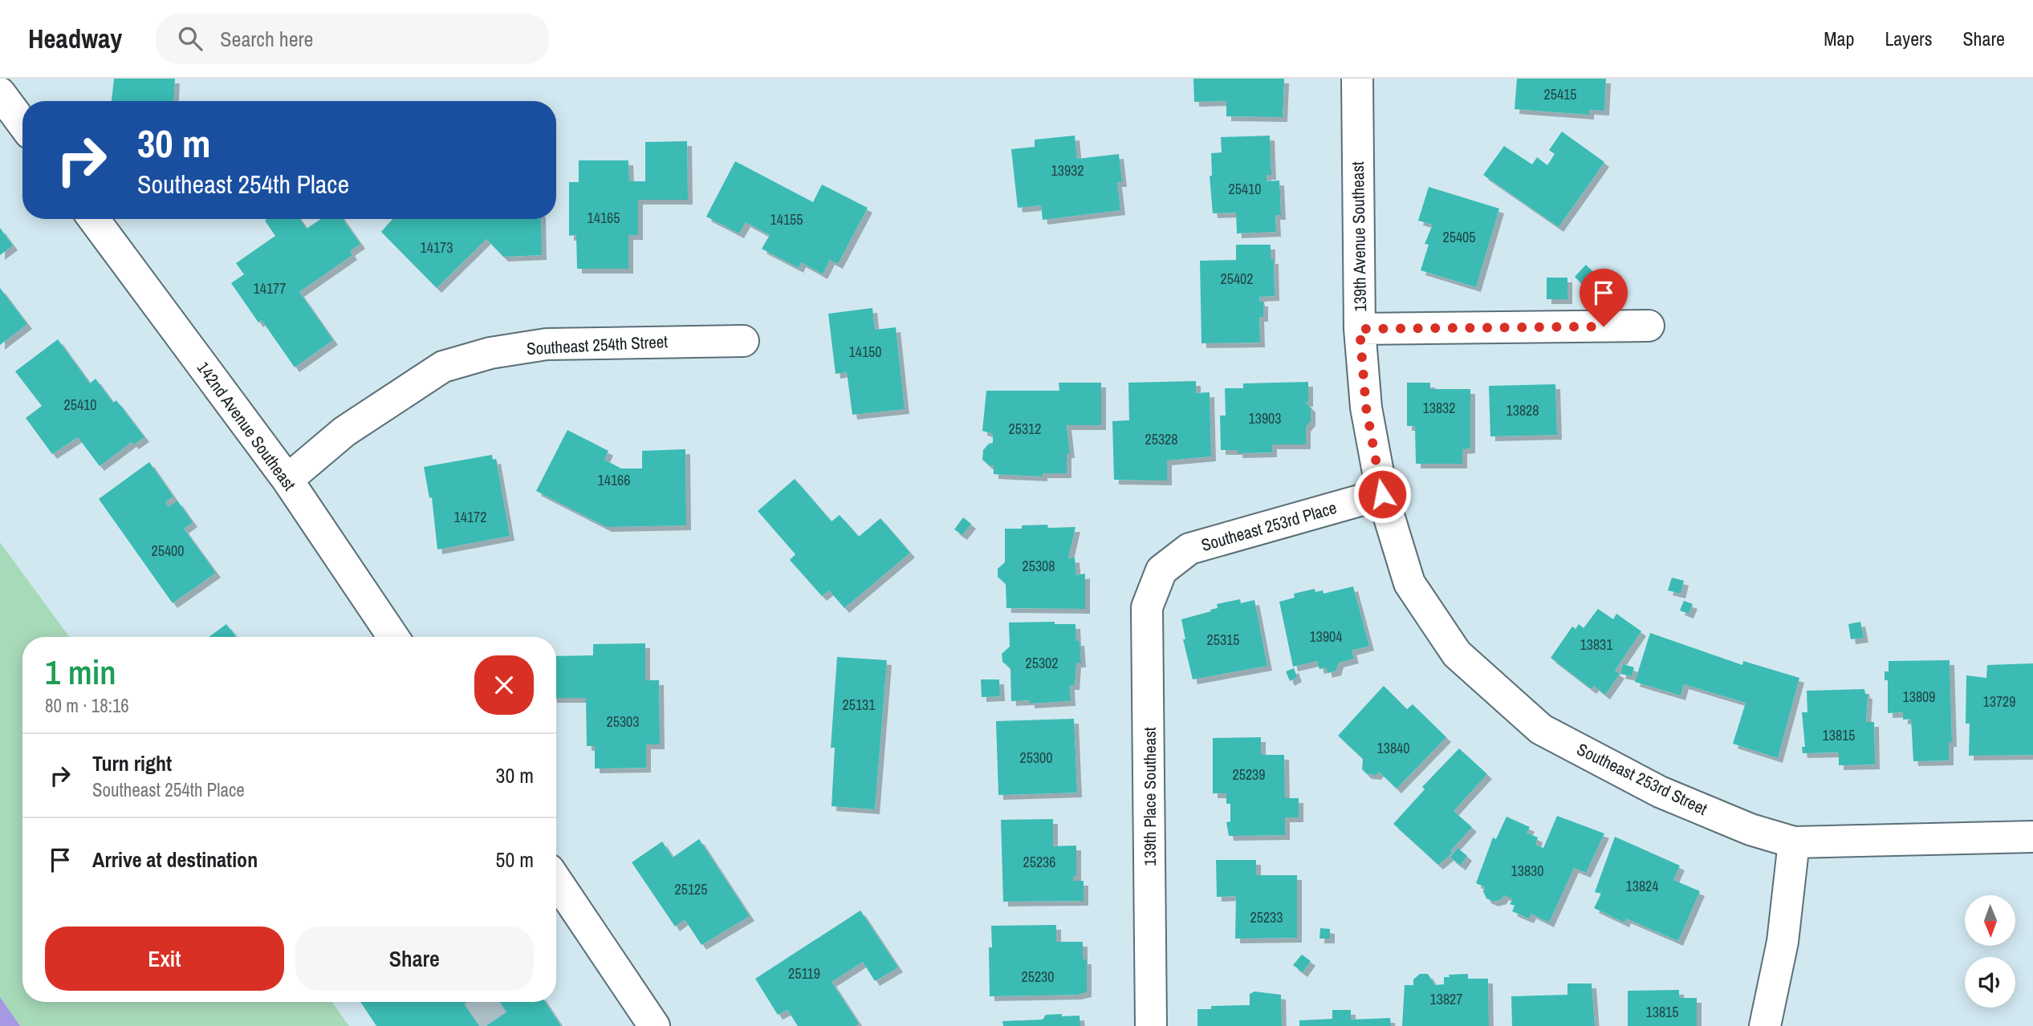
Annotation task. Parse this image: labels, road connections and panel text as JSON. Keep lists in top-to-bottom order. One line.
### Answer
{"streets":{"street":["139th Avenue Southeast","Southeast 254th Street","142nd Avenue Southeast","Southeast 253rd Place","Southeast 253rd Street","139th Place Southeast"]},"crossings":[["139th Avenue Southeast","Southeast 253rd Place"],["139th Avenue Southeast","Southeast 253rd Street"],["Southeast 254th Street","142nd Avenue Southeast"],["Southeast 253rd Place","Southeast 253rd Street"],["Southeast 253rd Place","139th Place Southeast"]],"house_numbers":["25415","13932","25410","14165","14155","25405","14173","25402","14177","14150","25410","13832","13828","13903","25312","25328","14166","14172","25400","25308","13904","25315","13831","25302","13809","13729","25131","25303","13815","13840","25300","25239","25236","13830","13824","25125","25233","25119","25230","13827","13815"],"north":"bottom","page":{"header":"Headway","search":"Search here","nav":["Map","Layers","Share"],"turn":["30 m","Southeast 254th Place"],"heading":["1 min","80 m · 18:16"],"list":[{"name":"Turn right","note":"Southeast 254th Place","value":"30 m"},{"name":"Arrive at destination","value":"50 m"}],"buttons":["Exit","Share"]}}
